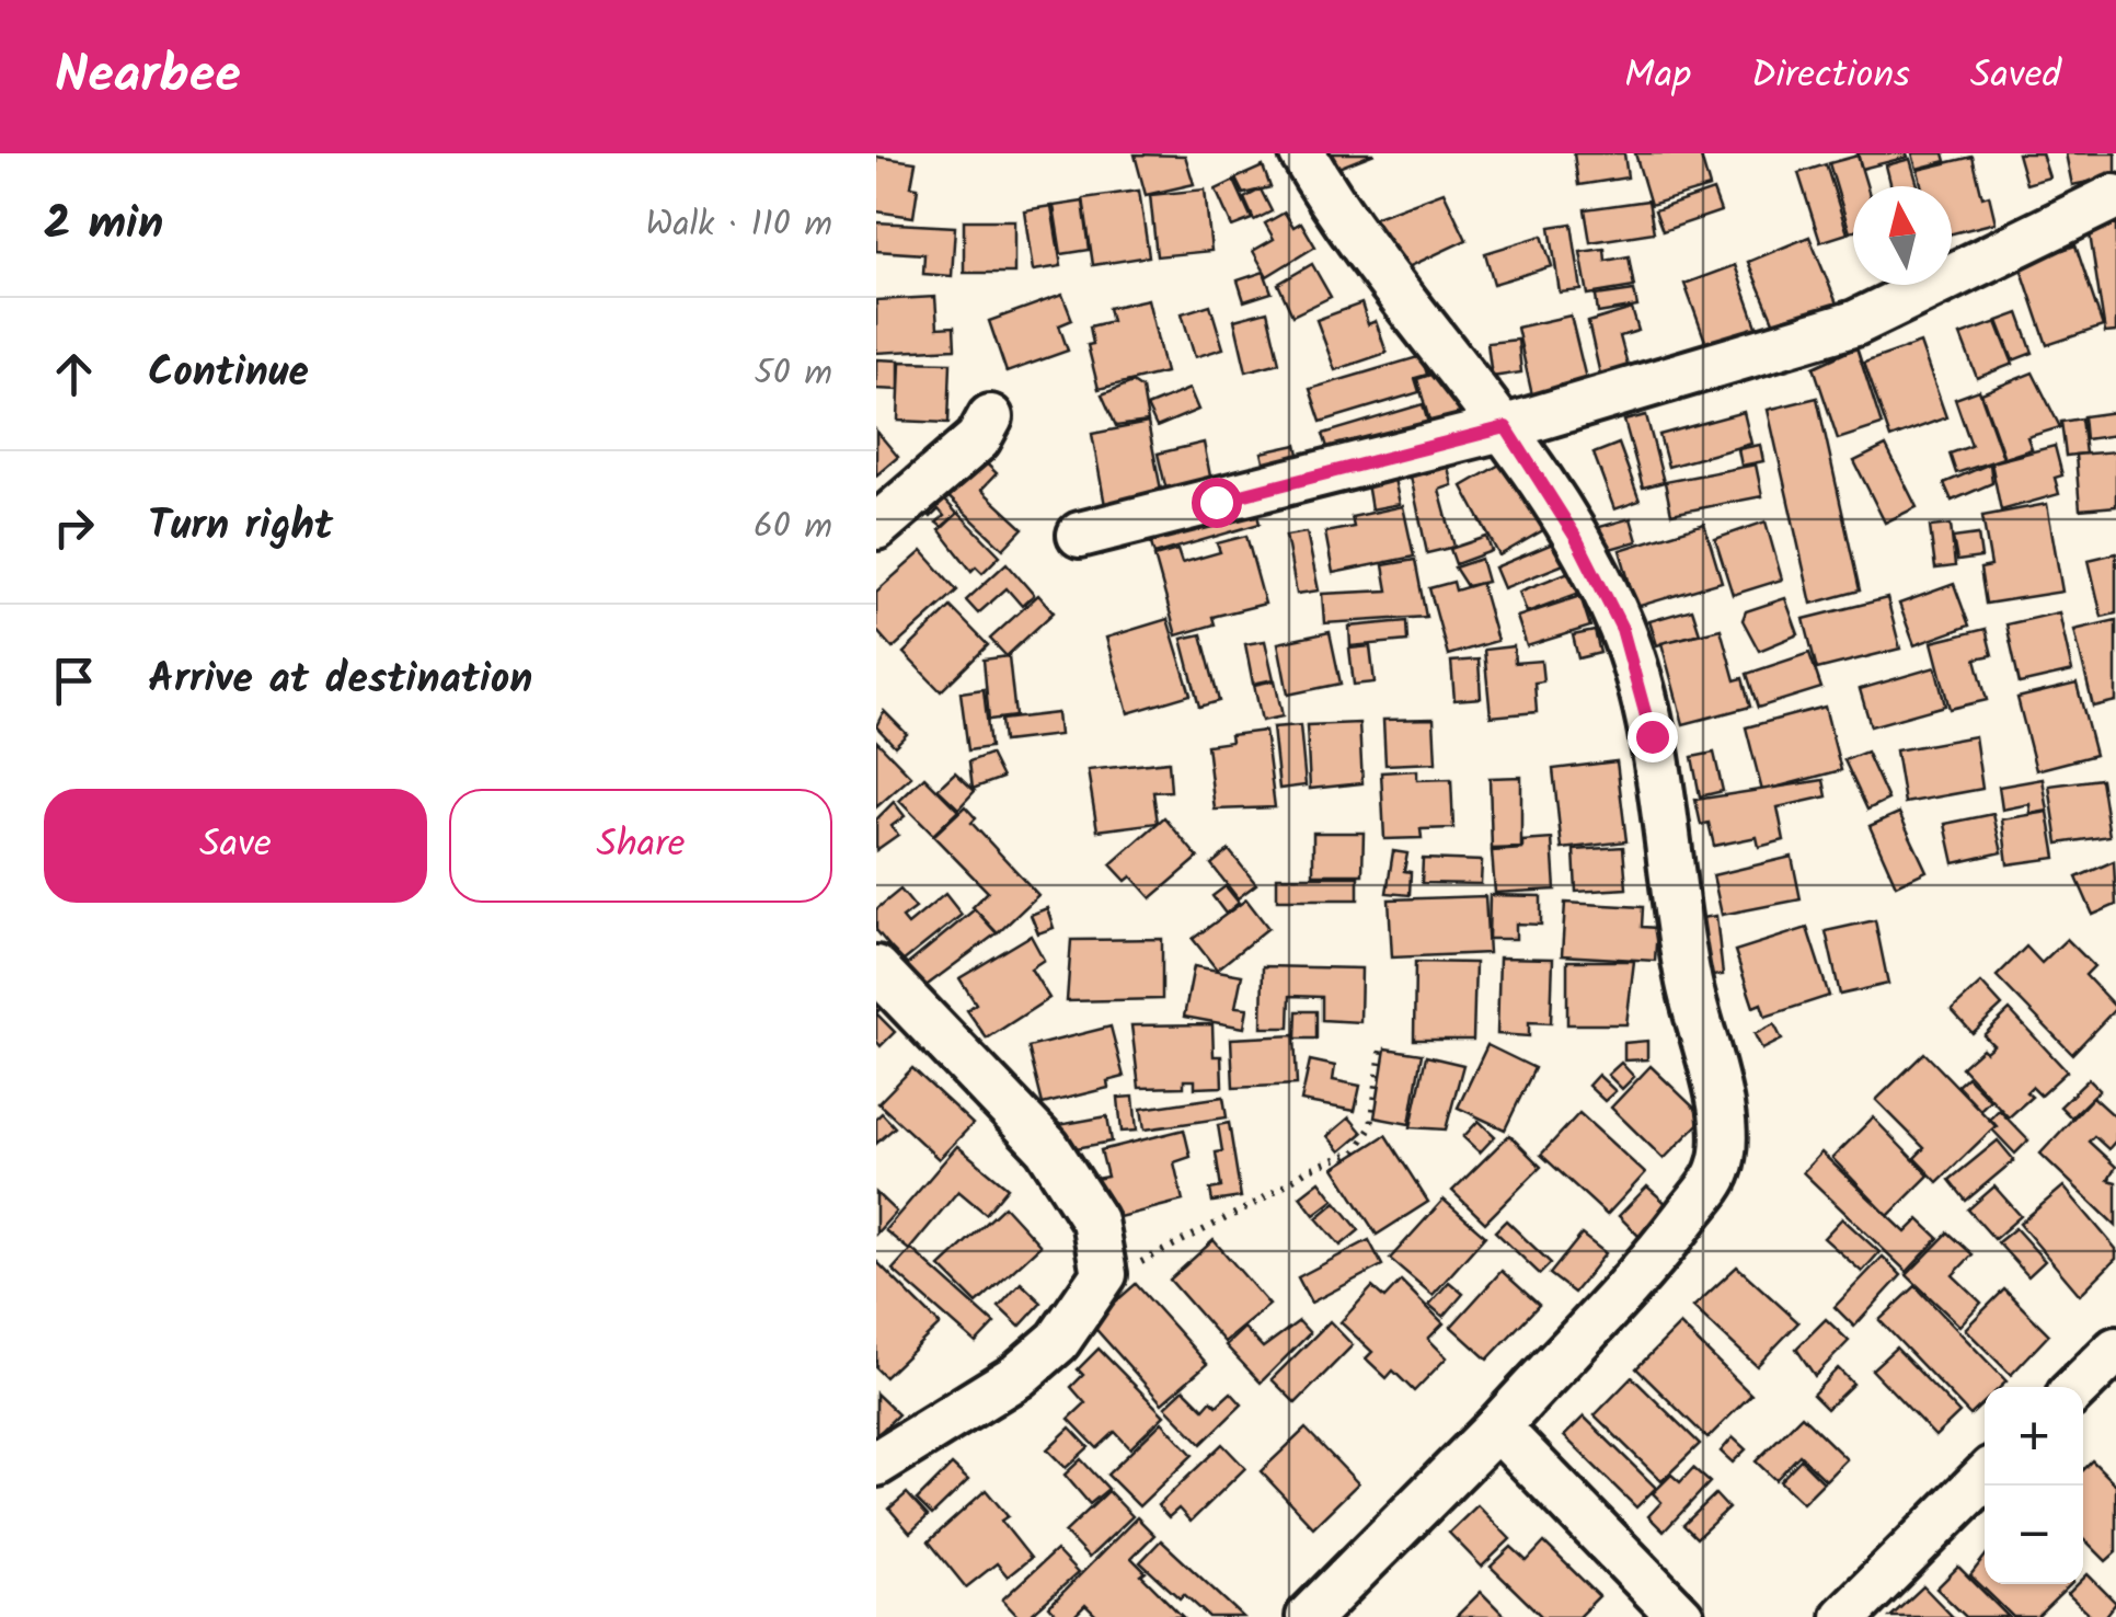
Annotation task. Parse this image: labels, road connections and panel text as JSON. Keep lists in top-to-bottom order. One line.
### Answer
{"north":"top","page":{"header":"Nearbee","nav":["Map","Directions","Saved"],"heading":["2 min","Walk · 110 m"],"list":[["Continue","50 m"],["Turn right","60 m"],"Arrive at destination"],"buttons":["Save","Share"],"map_buttons":["+","−"]}}
